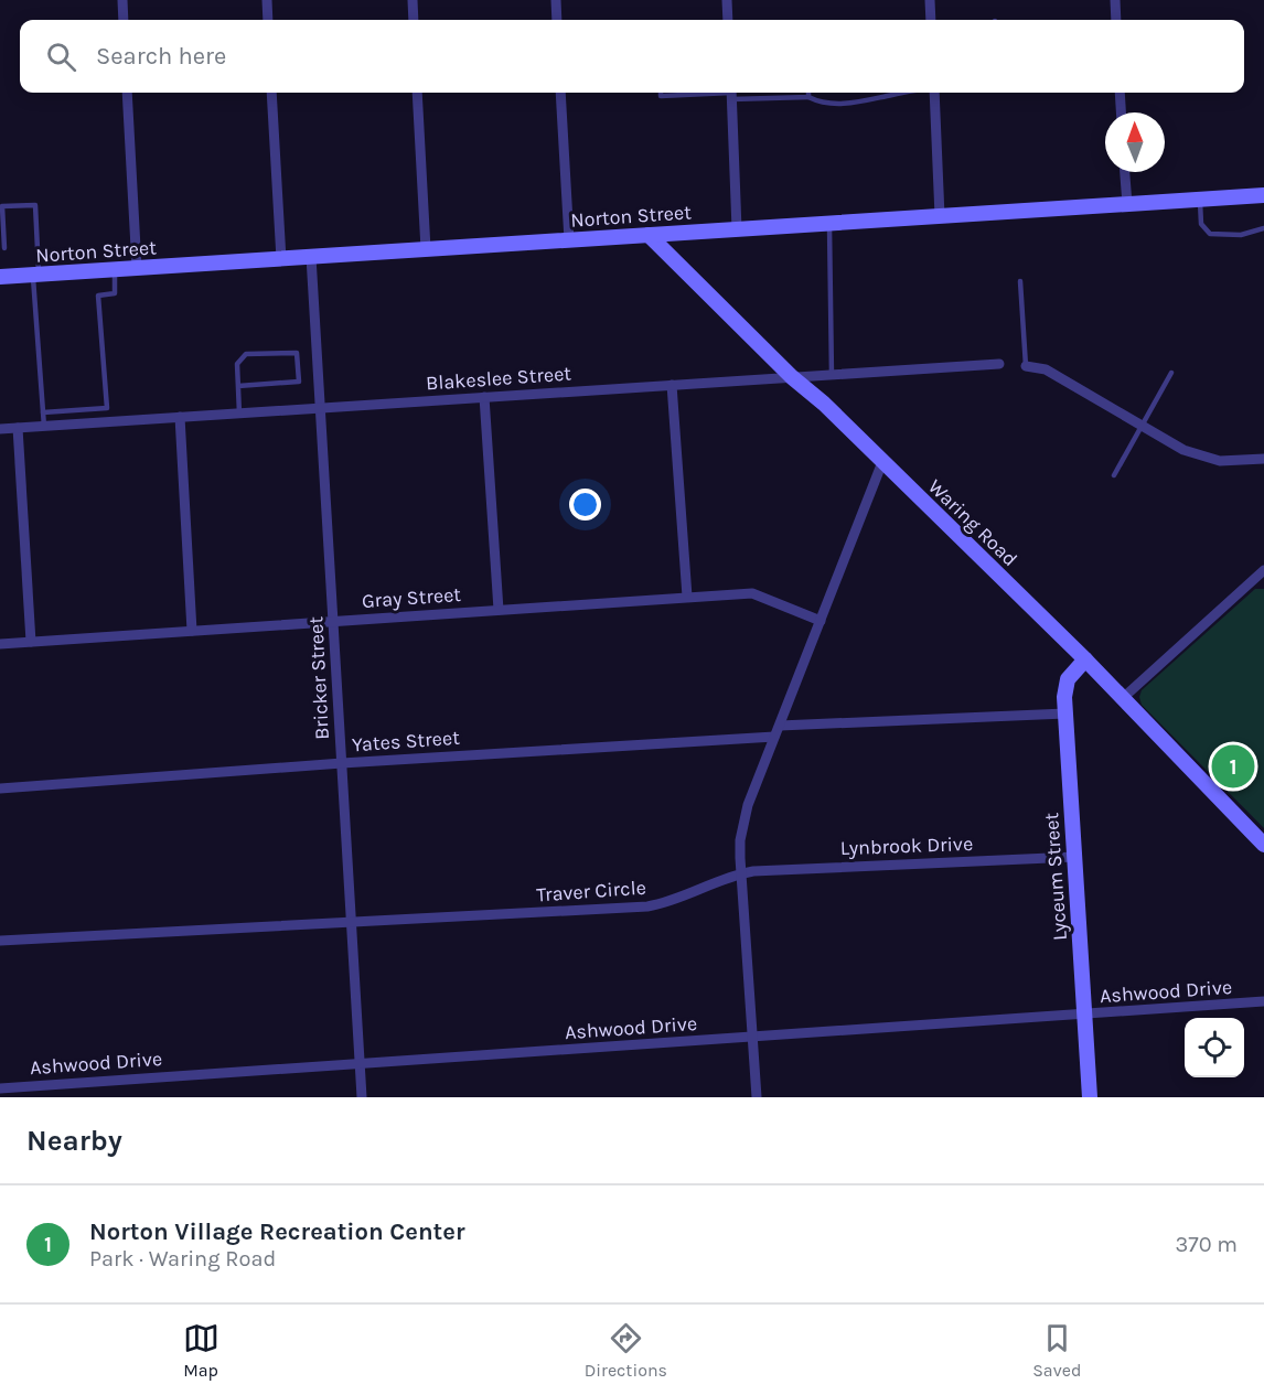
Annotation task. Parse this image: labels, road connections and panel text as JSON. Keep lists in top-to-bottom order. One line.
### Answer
{"streets":{"street":["Norton Street","Blakeslee Street","Waring Road","Gray Street","Bricker Street","Yates Street","Lynbrook Drive","Lyceum Street","Traver Circle","Ashwood Drive"]},"crossings":[["Norton Street","Waring Road"],["Norton Street","Bricker Street"],["Blakeslee Street","Waring Road"],["Blakeslee Street","Bricker Street"],["Waring Road","Lyceum Street"],["Gray Street","Bricker Street"],["Bricker Street","Yates Street"],["Bricker Street","Traver Circle"],["Bricker Street","Ashwood Drive"],["Lynbrook Drive","Lyceum Street"],["Lynbrook Drive","Traver Circle"],["Lyceum Street","Ashwood Drive"]],"north":"top","page":{"search":"Search here","pins":"1","heading":"Nearby","list":[{"mark":"1","name":"Norton Village Recreation Center","note":"Park · Waring Road","value":"370 m"}],"nav":["Map","Directions","Saved"]}}
